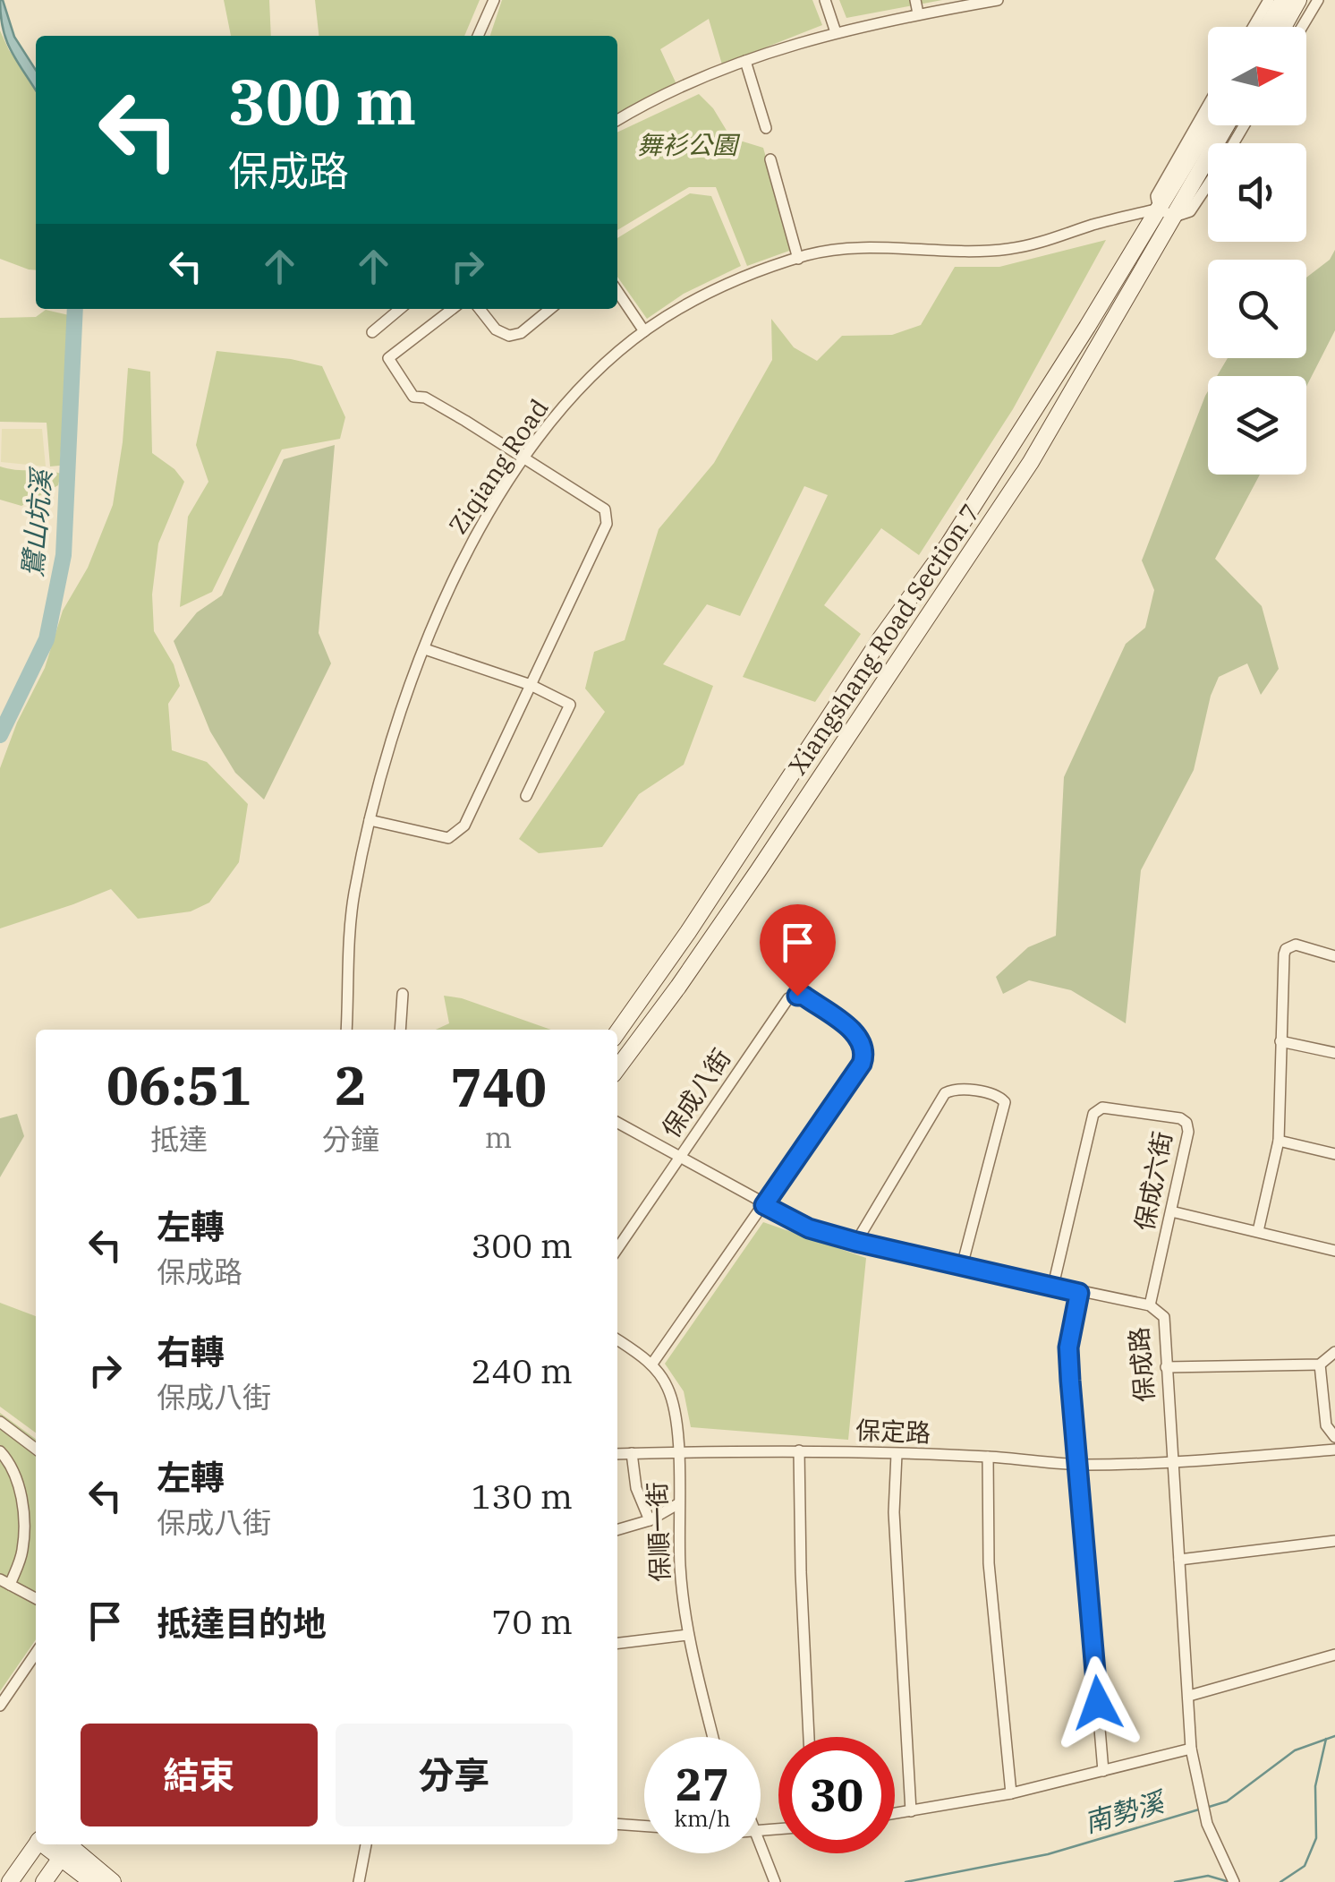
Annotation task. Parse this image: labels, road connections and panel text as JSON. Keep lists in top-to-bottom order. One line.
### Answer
{"streets":{"main road":["Xiangshang Road Section 7"],"street":["Ziqiang Road","保成八街","保成六街","保成路","保定路","保順一街"]},"crossings":[["Ziqiang Road","Xiangshang Road Section 7"],["保成八街","保成路"],["保成八街","保順一街"],["保成六街","保成路"],["保成路","保定路"],["保定路","保順一街"]],"water":["鷺山坑溪","南勢溪"],"parks":["舞衫公園"],"north":"right","page":{"turn":["300 m","保成路"],"eta":["06:51","抵達","2","分鐘","740","m"],"list":[{"name":"左轉","note":"保成路","value":"300 m"},{"name":"右轉","note":"保成八街","value":"240 m"},{"name":"左轉","note":"保成八街","value":"130 m"},{"name":"抵達目的地","value":"70 m"}],"buttons":["結束","分享"],"speed":"27 km/h","limit":"30"}}
